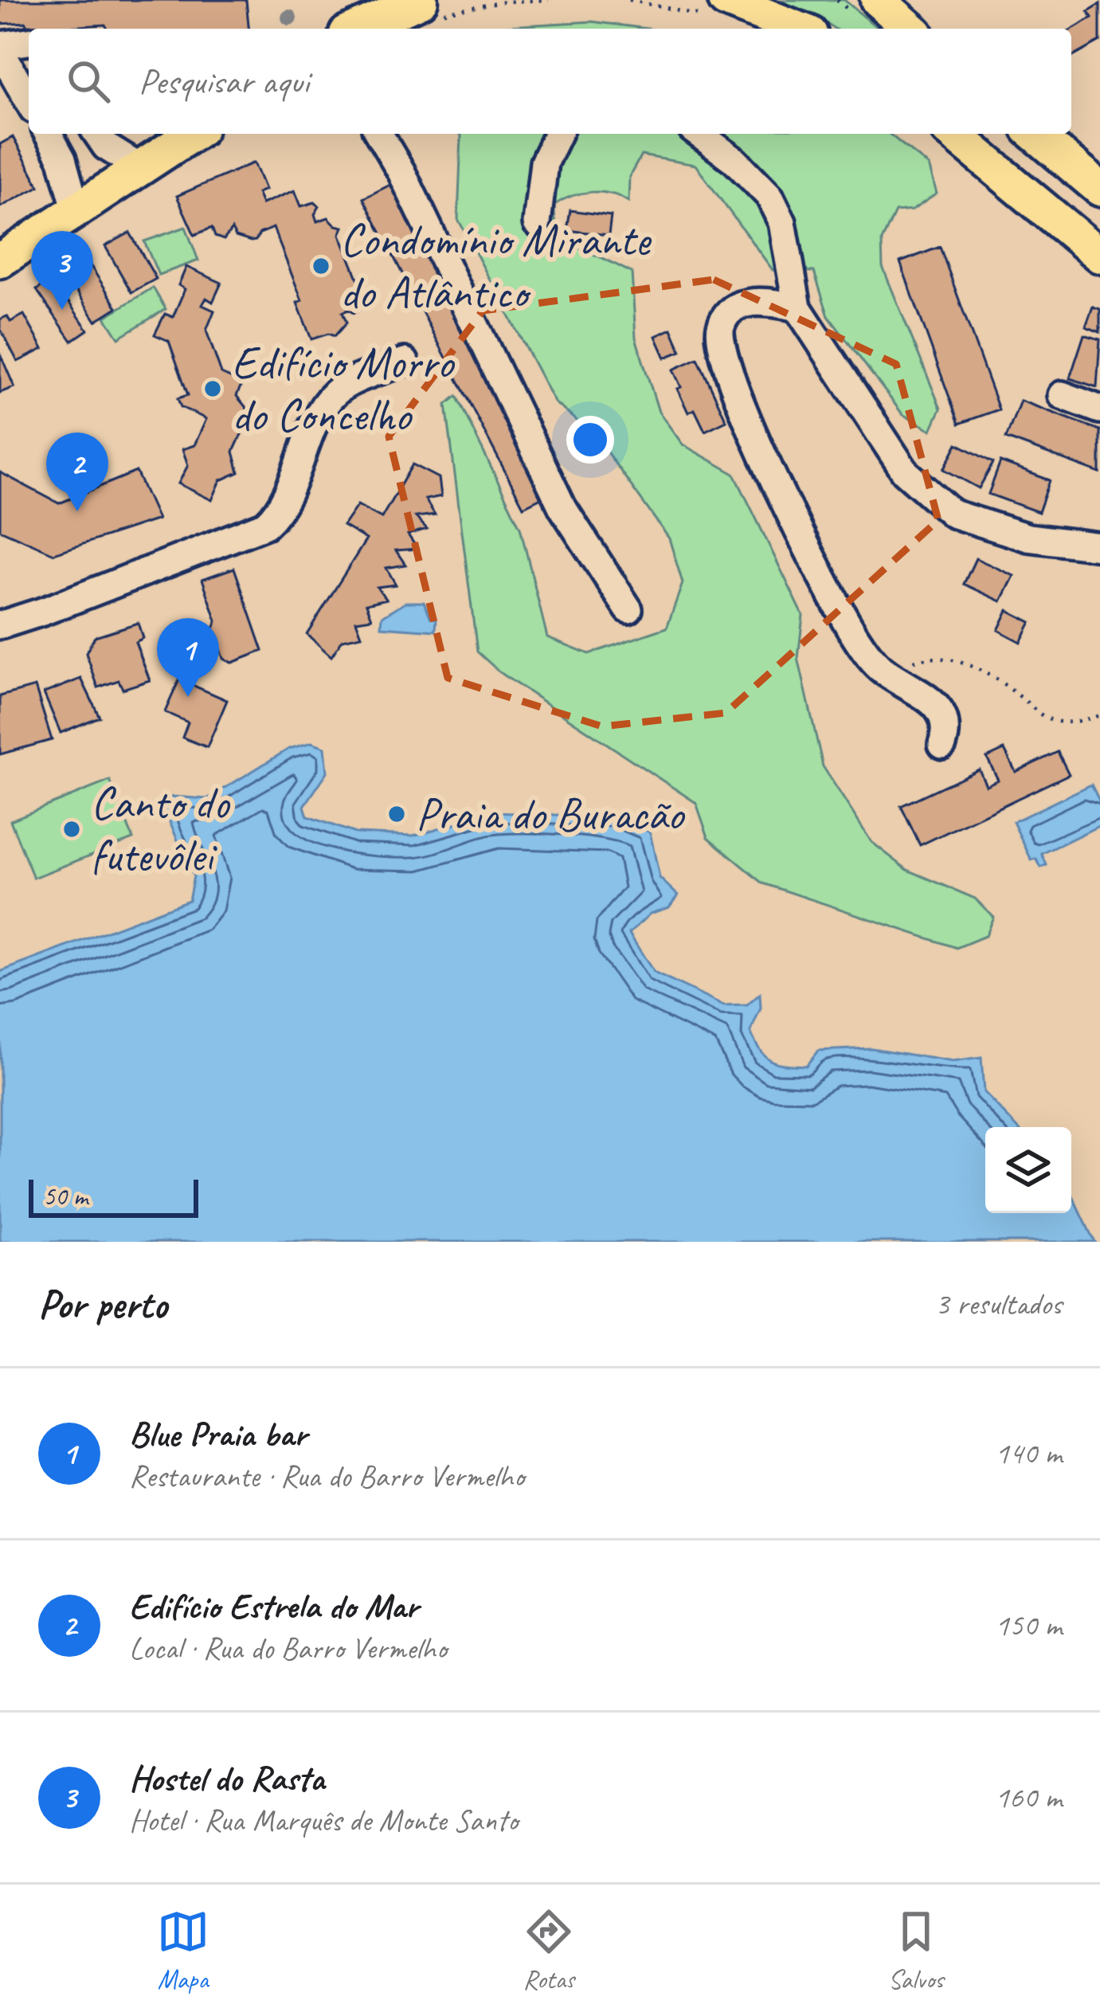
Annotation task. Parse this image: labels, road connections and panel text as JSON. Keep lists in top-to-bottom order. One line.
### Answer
{"places":["Condomínio Mirante do Atlântico","Edifício Morro do Concelho","Praia do Buracão","Canto do futevôlei"],"scale_bar":"50 m","page":{"search":"Pesquisar aqui","pins":["3","2","1"],"scale":"50 m","heading":["Por perto","3 resultados"],"list":[{"mark":"1","name":"Blue Praia bar","note":"Restaurante · Rua do Barro Vermelho","value":"140 m"},{"mark":"2","name":"Edifício Estrela do Mar","note":"Local · Rua do Barro Vermelho","value":"150 m"},{"mark":"3","name":"Hostel do Rasta","note":"Hotel · Rua Marquês de Monte Santo","value":"160 m"}],"nav":["Mapa","Rotas","Salvos"]}}
